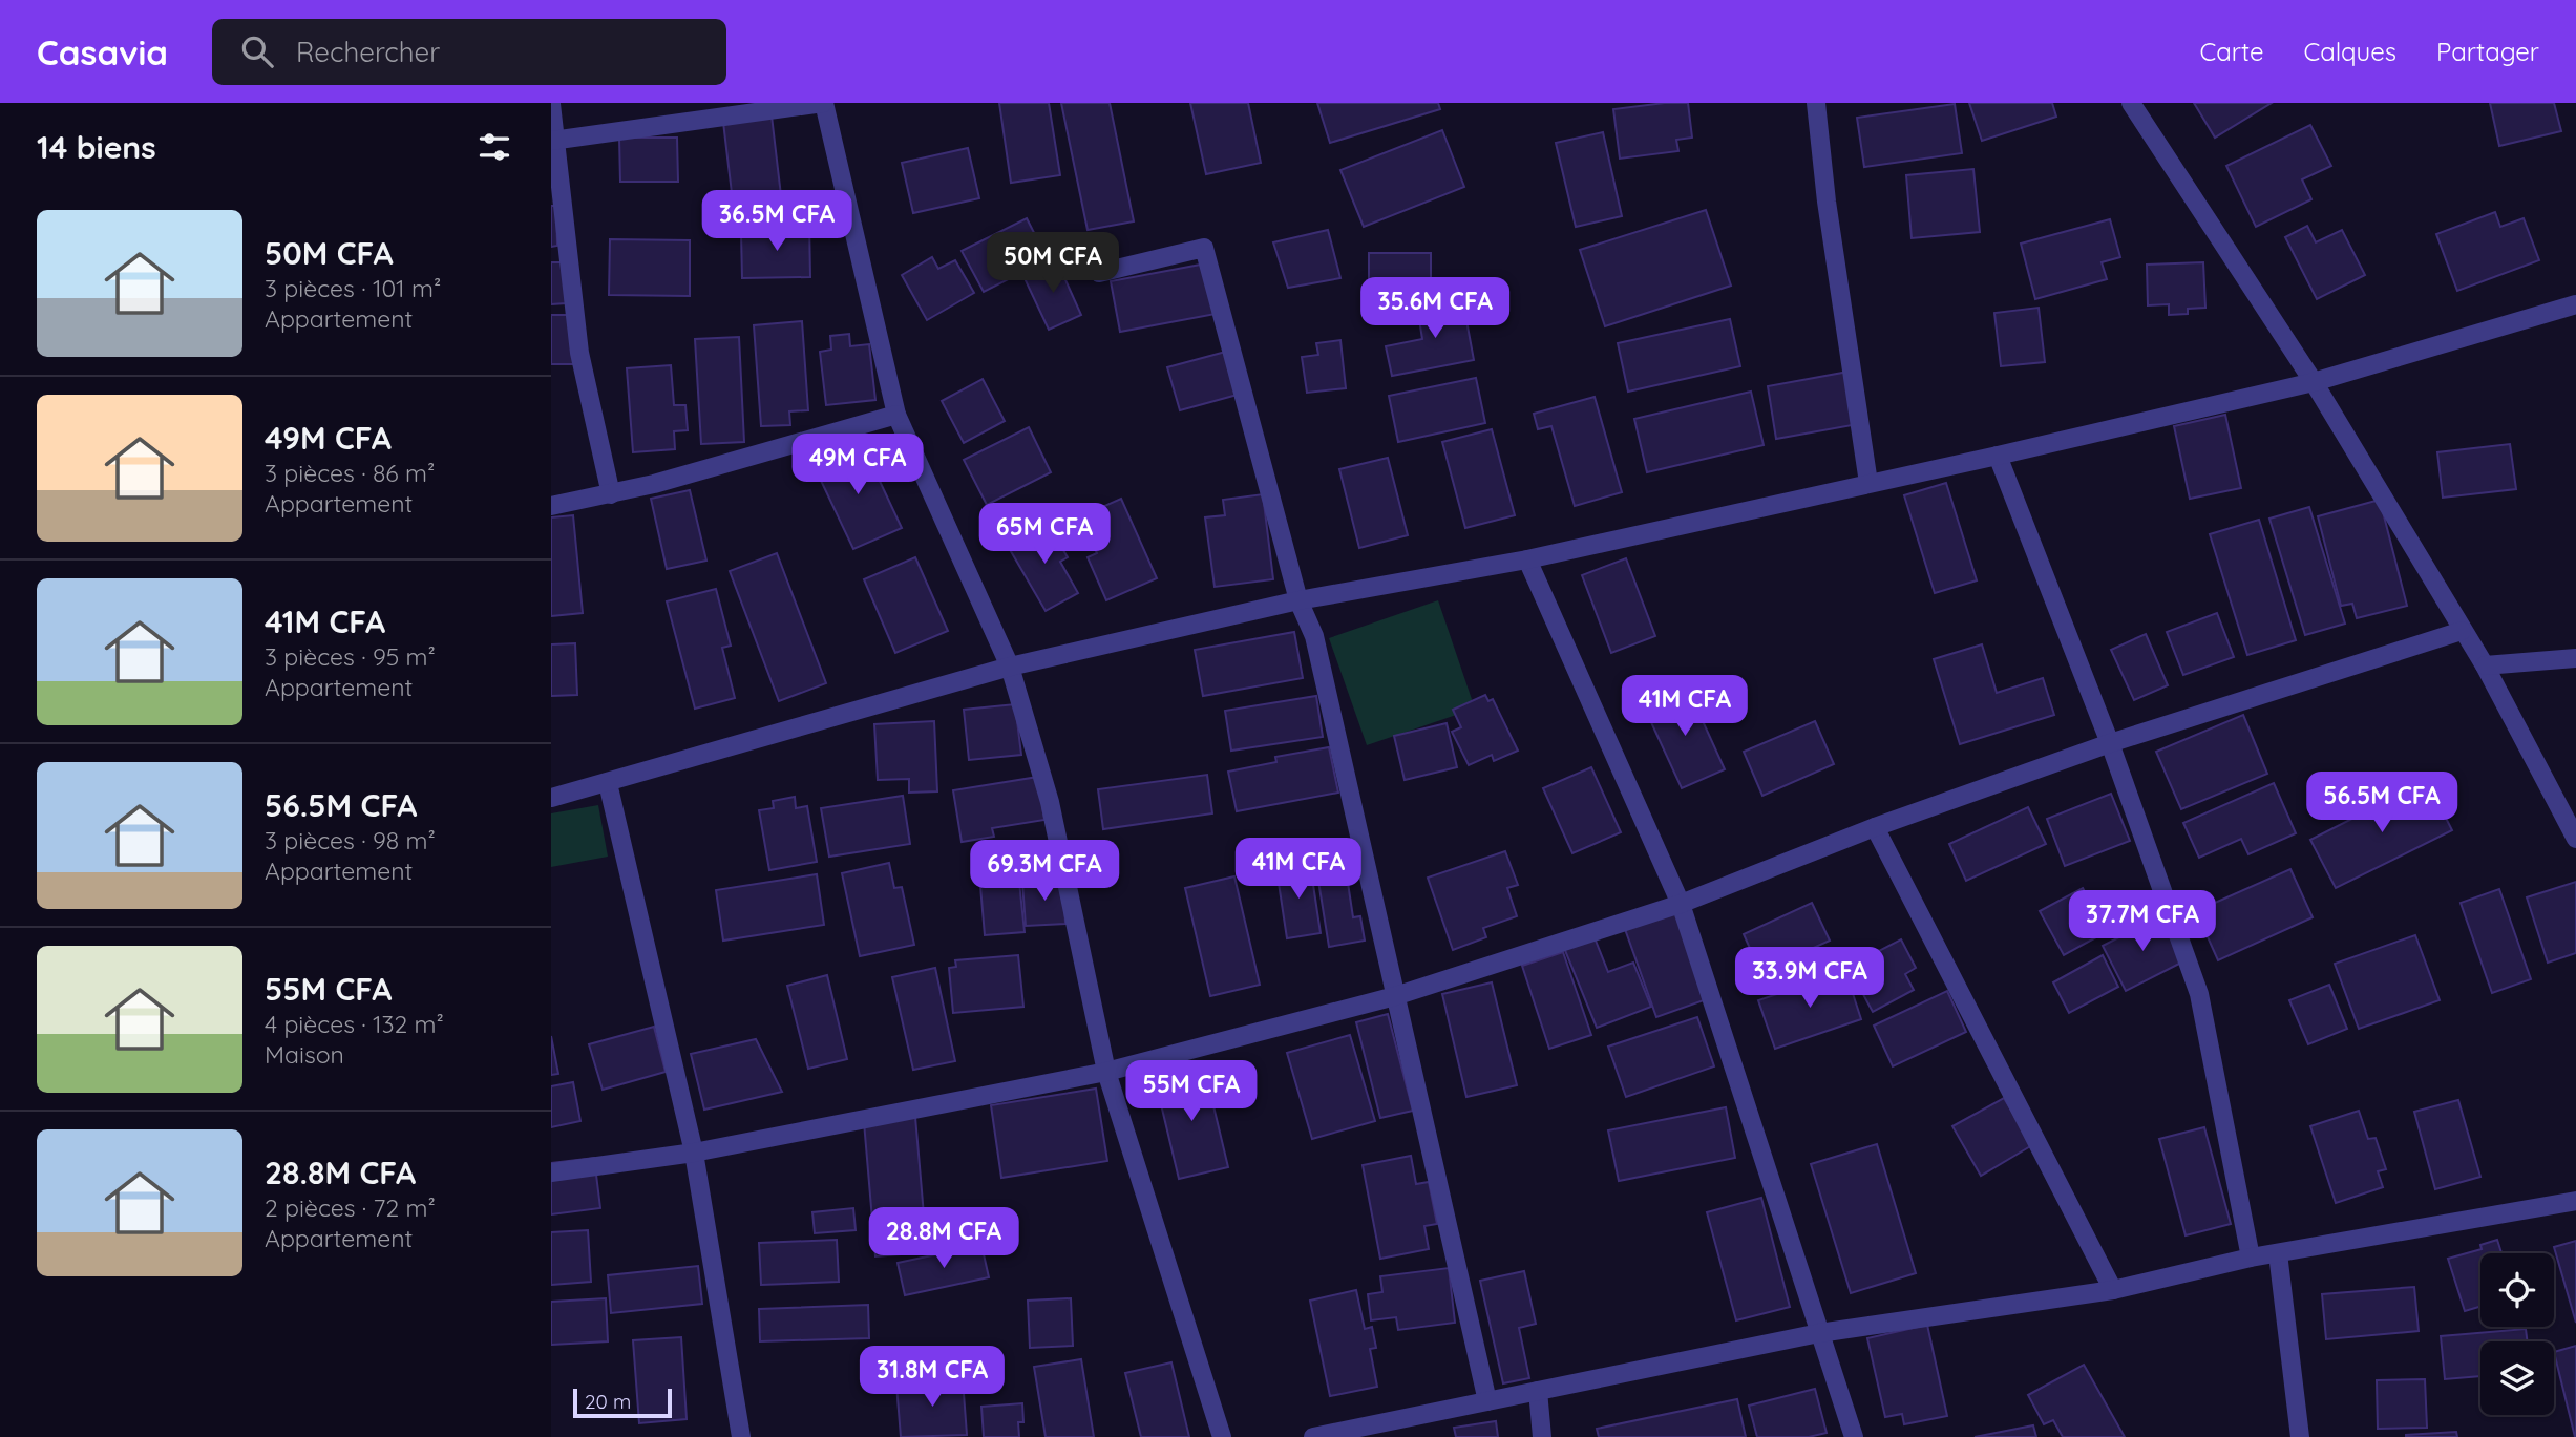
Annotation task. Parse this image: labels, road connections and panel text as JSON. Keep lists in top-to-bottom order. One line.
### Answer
{"scale_bar":"20 m","page":{"header":"Casavia","search":"Rechercher","nav":["Carte","Calques","Partager"],"heading":"14 biens","price":["36.5M CFA","50M CFA","35.6M CFA","49M CFA","65M CFA","41M CFA","56.5M CFA","41M CFA","69.3M CFA","37.7M CFA","33.9M CFA","55M CFA","28.8M CFA","31.8M CFA"],"list":[{"name":"50M CFA","note":"3 pièces · 101 m² · Appartement"},{"name":"49M CFA","note":"3 pièces · 86 m² · Appartement"},{"name":"41M CFA","note":"3 pièces · 95 m² · Appartement"},{"name":"56.5M CFA","note":"3 pièces · 98 m² · Appartement"},{"name":"55M CFA","note":"4 pièces · 132 m² · Maison"},{"name":"28.8M CFA","note":"2 pièces · 72 m² · Appartement"}],"scale":"20 m"}}
